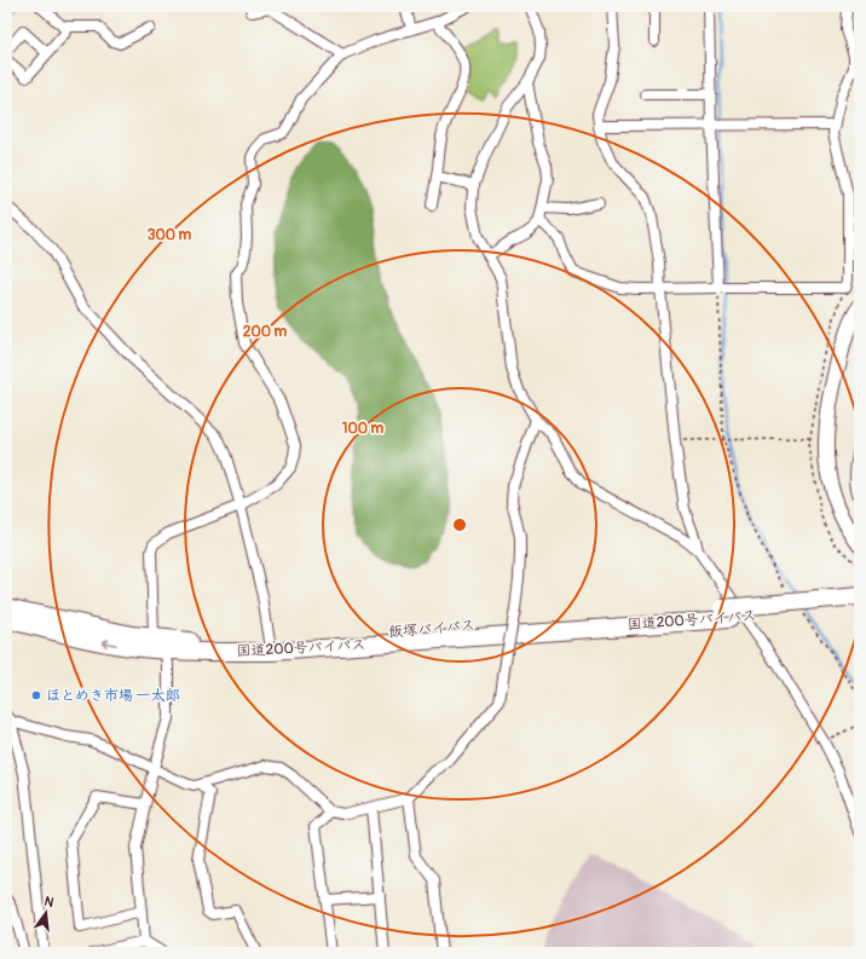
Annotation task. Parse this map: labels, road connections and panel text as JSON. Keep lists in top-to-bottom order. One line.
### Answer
{"streets":{"highway":["国道200号バイパス","飯塚バイパス"]},"crossings":[["国道200号バイパス","飯塚バイパス"]],"places":["ほとめき市場 一太郎"],"north":"top","rings":["300 m","200 m","100 m"]}
